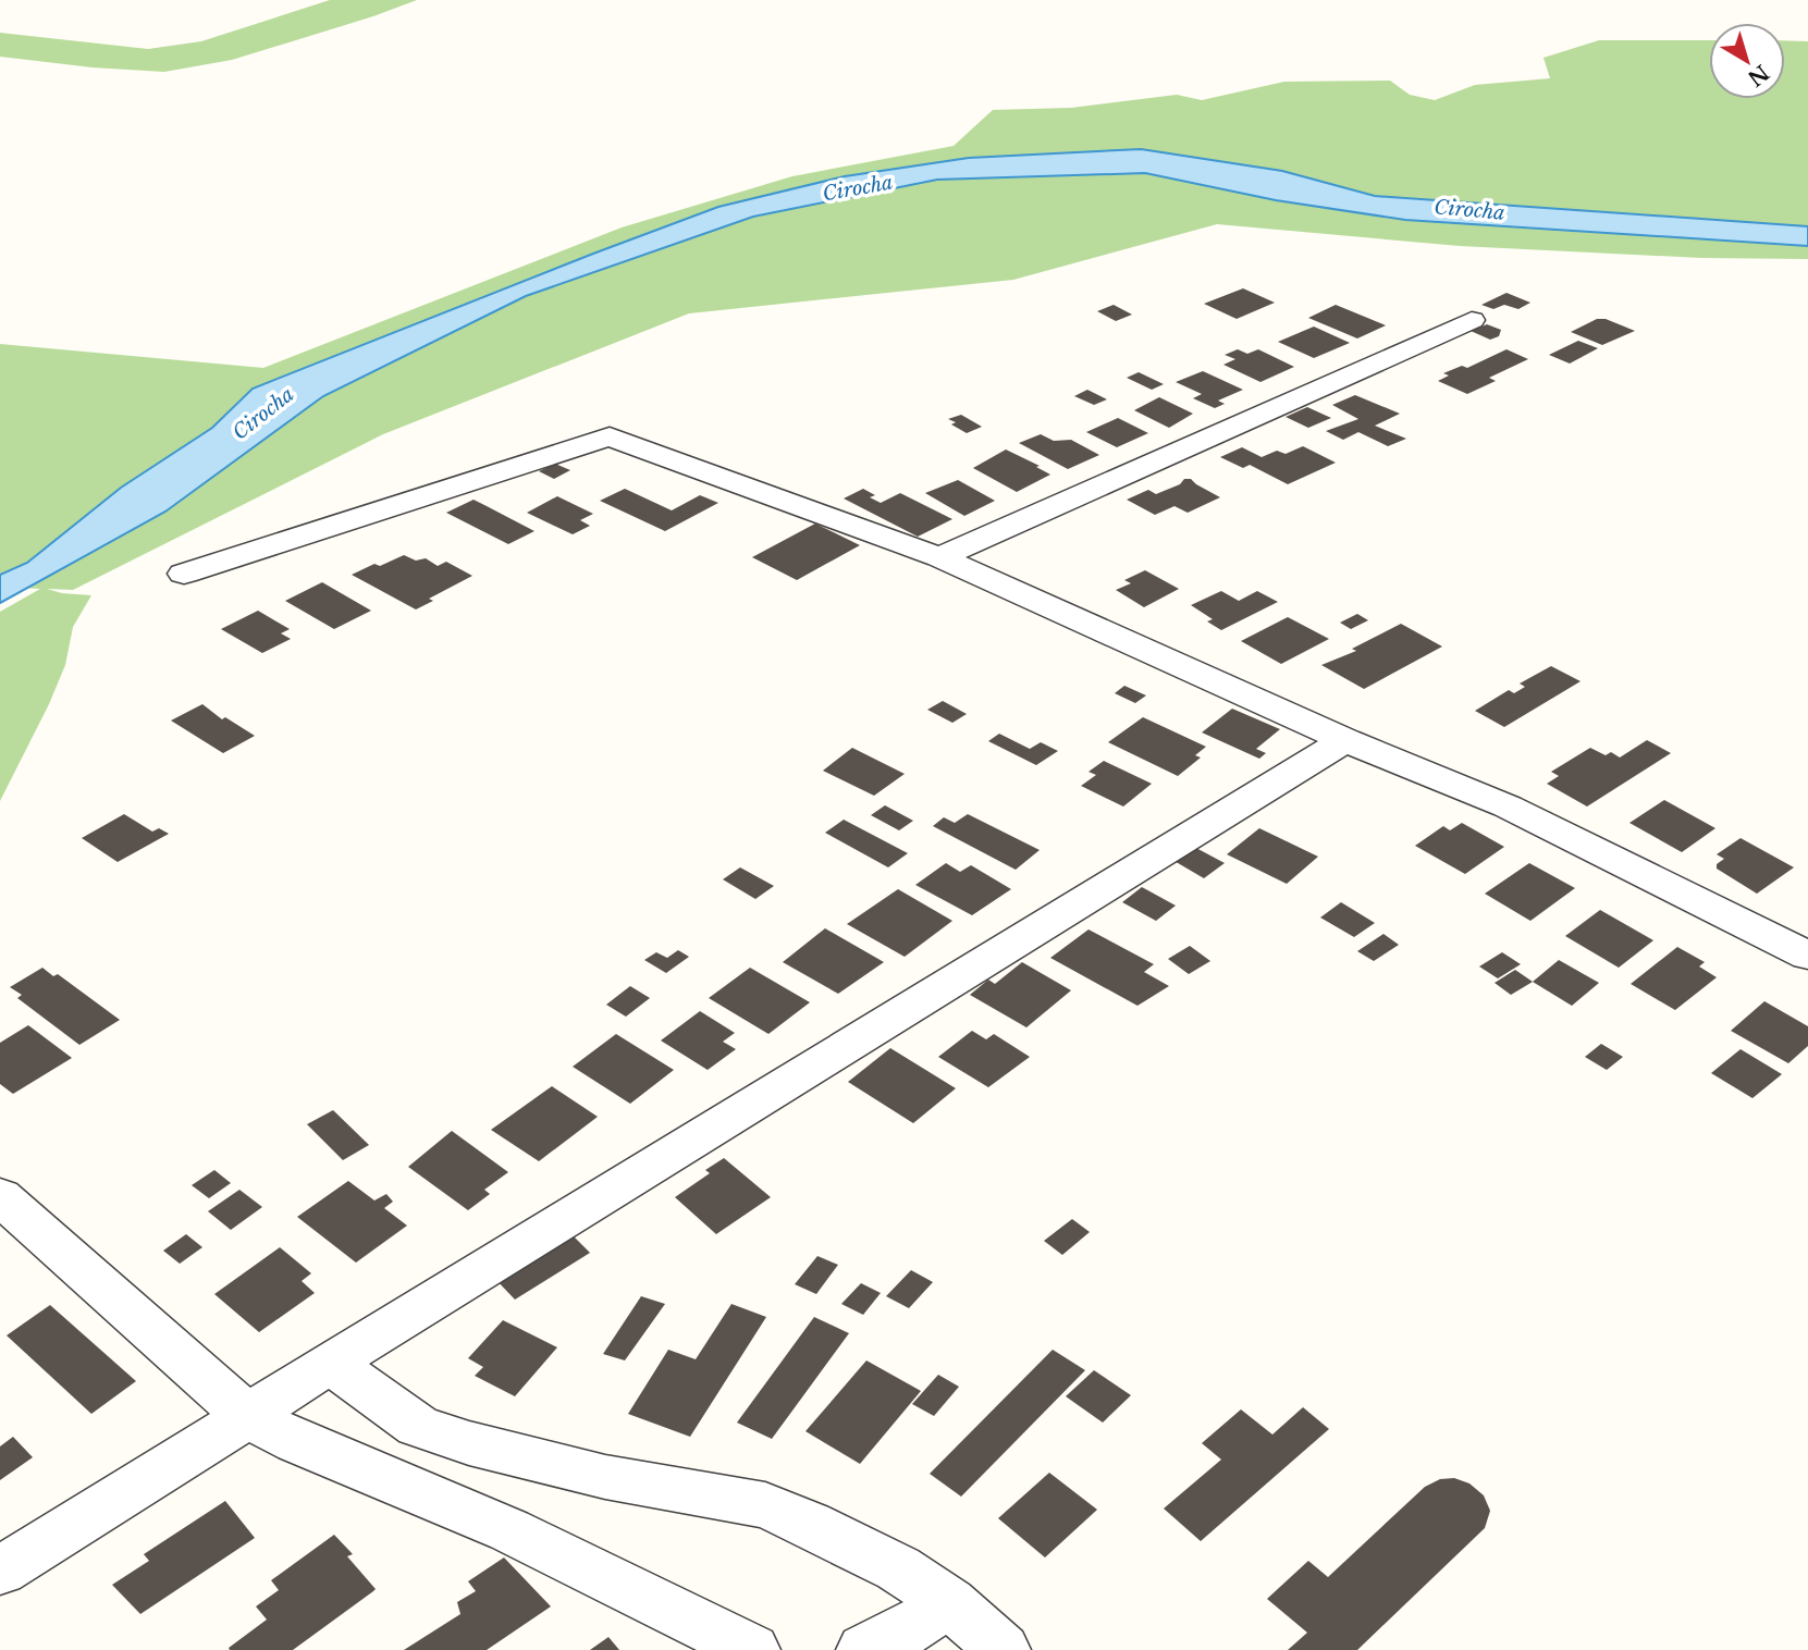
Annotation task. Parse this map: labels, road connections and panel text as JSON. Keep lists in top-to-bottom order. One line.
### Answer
{"water":["Cirocha"],"north":"bottom right"}
